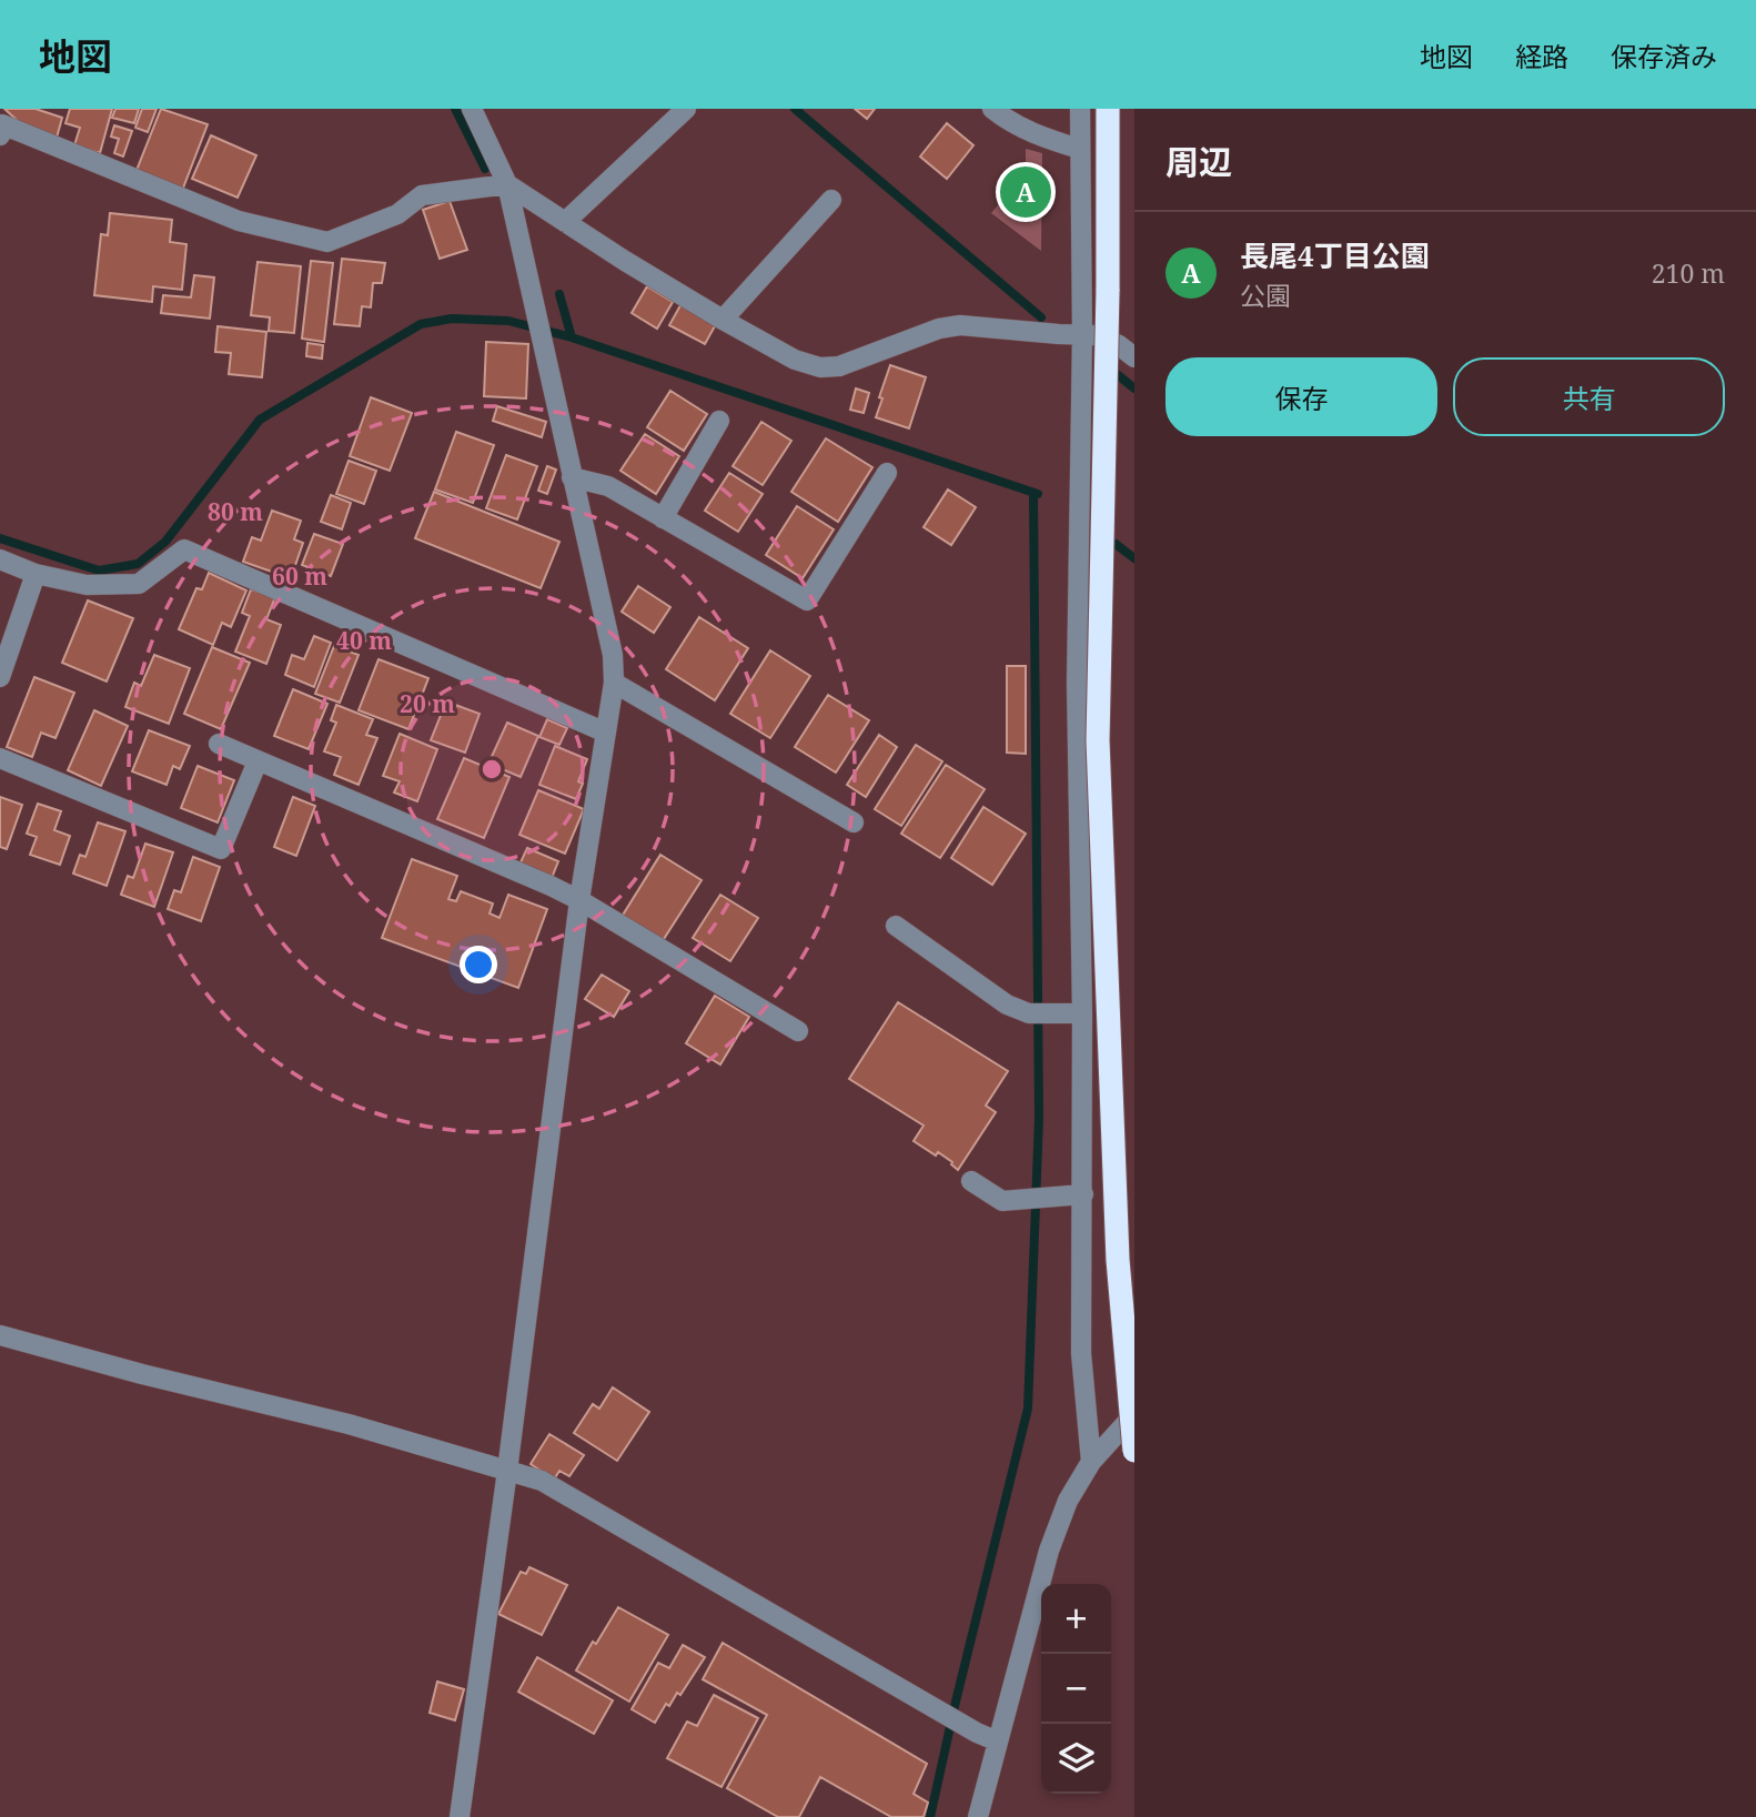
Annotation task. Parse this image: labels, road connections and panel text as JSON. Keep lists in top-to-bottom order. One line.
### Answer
{"page":{"header":"地図","nav":["地図","経路","保存済み"],"heading":"周辺","pins":"A","list":[{"mark":"A","name":"長尾4丁目公園","note":"公園","value":"210 m"}],"buttons":["保存","共有"],"map_buttons":["+","−"]},"rings":["80 m","60 m","40 m","20 m"]}
